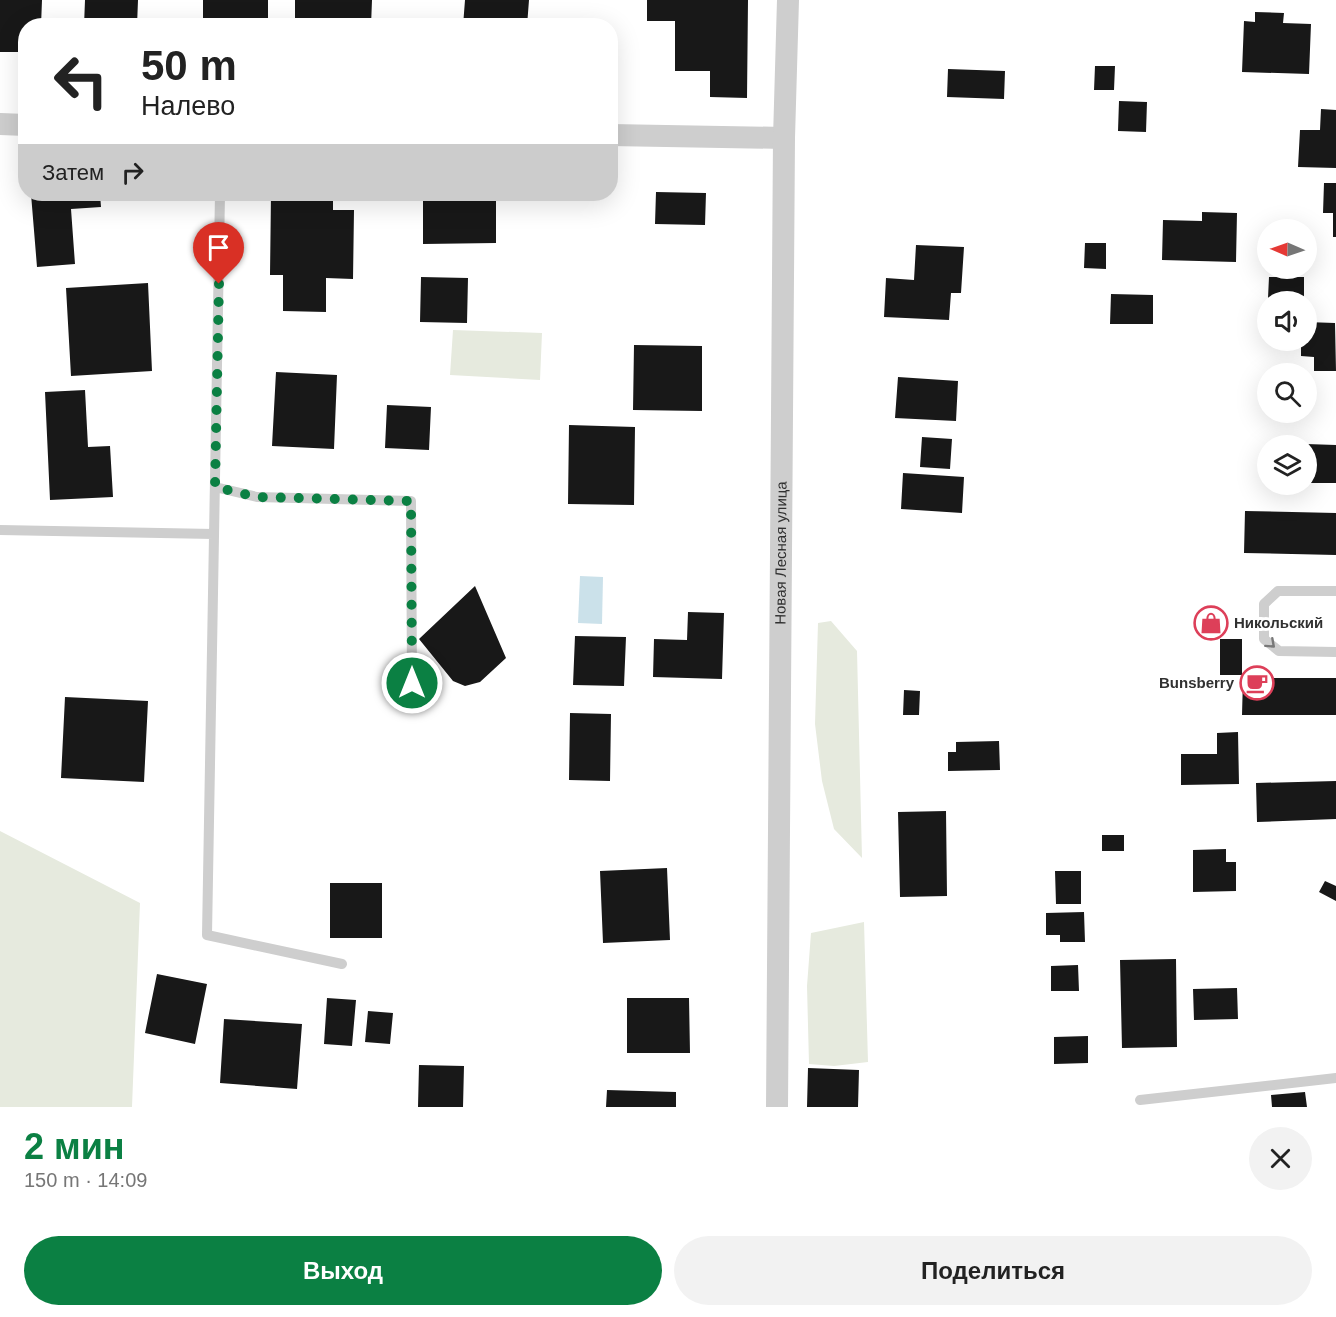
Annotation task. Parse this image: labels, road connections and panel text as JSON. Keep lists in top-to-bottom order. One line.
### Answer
{"streets":{"street":["Новая Лесная улица"]},"places":{"shop":["Никольский"],"cafe":["Bunsberry"]},"north":"left","page":{"turn":["50 m","Налево"],"then":"Затем","heading":["2 мин","150 m · 14:09"],"buttons":["Выход","Поделиться"]}}
